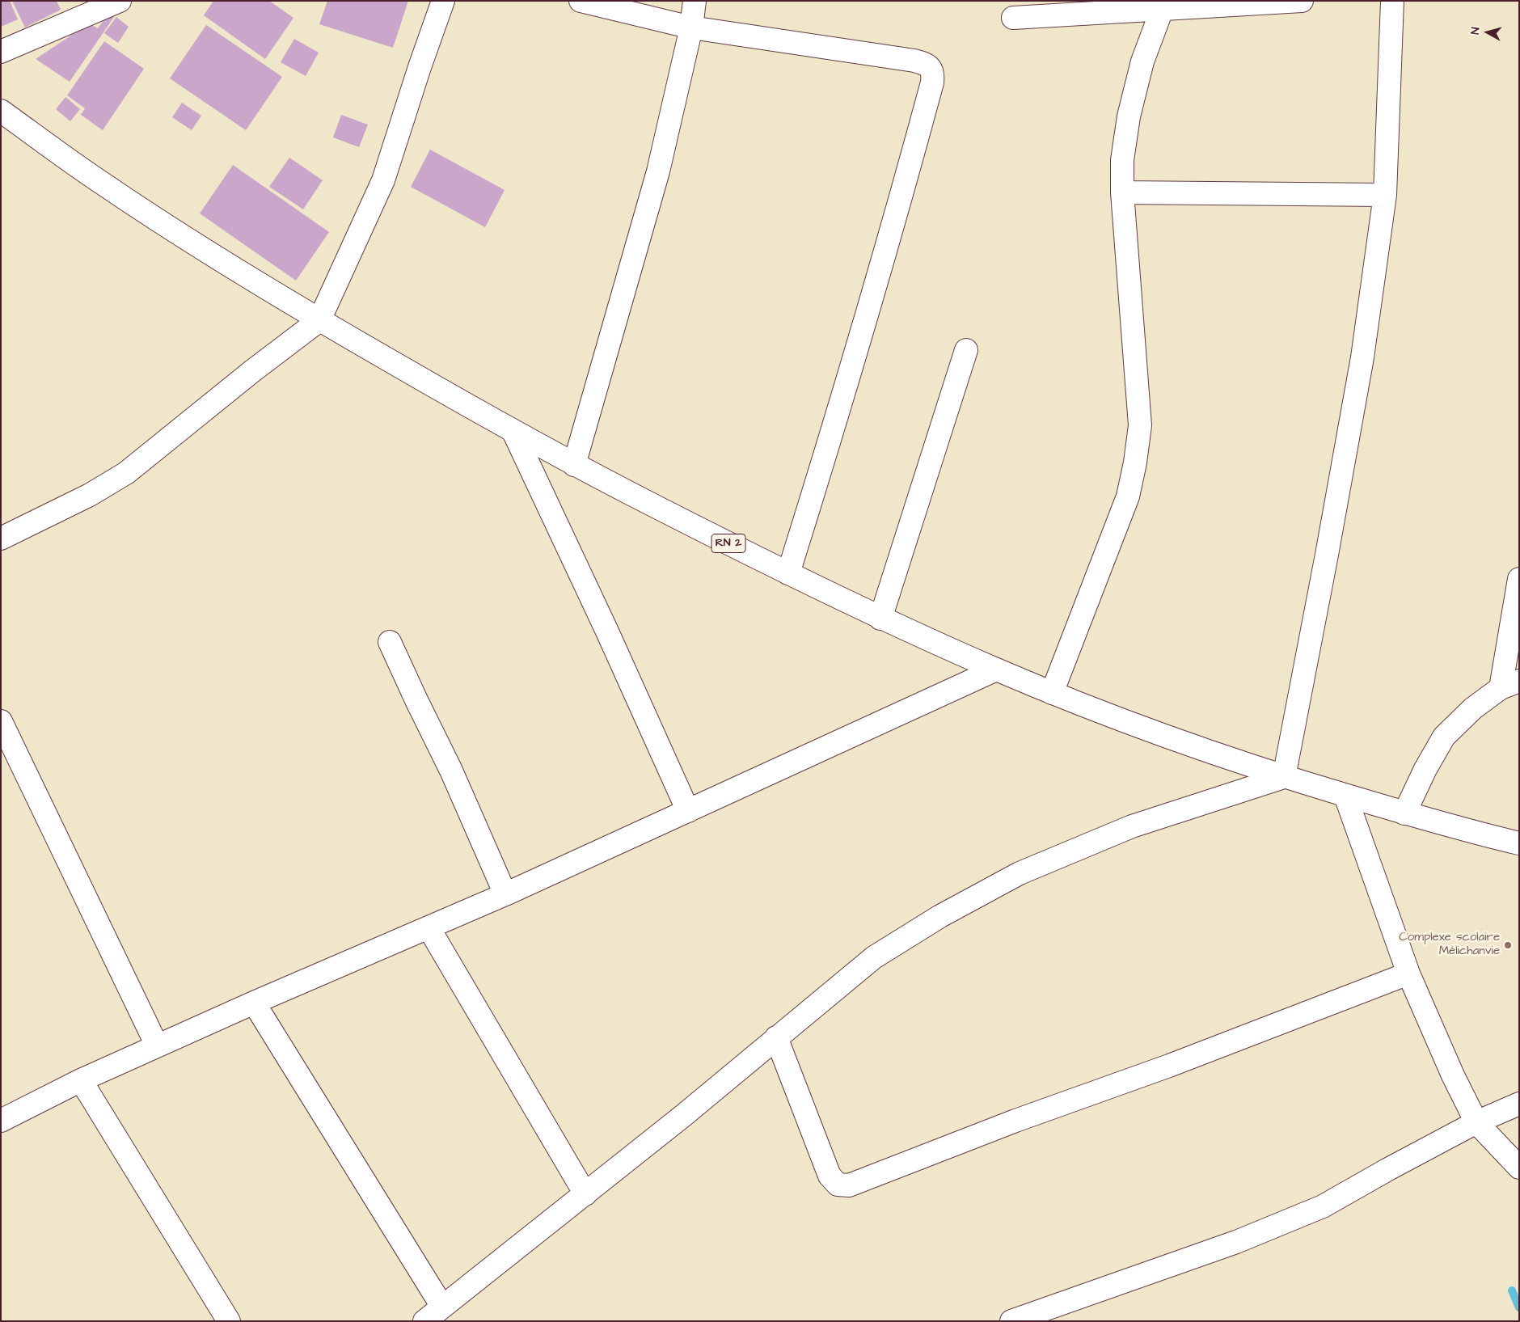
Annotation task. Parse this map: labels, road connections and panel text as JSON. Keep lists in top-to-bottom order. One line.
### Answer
{"streets":{"main road":["RN 2"]},"places":["Complexe scolaire Mélichanvie"],"north":"left"}
